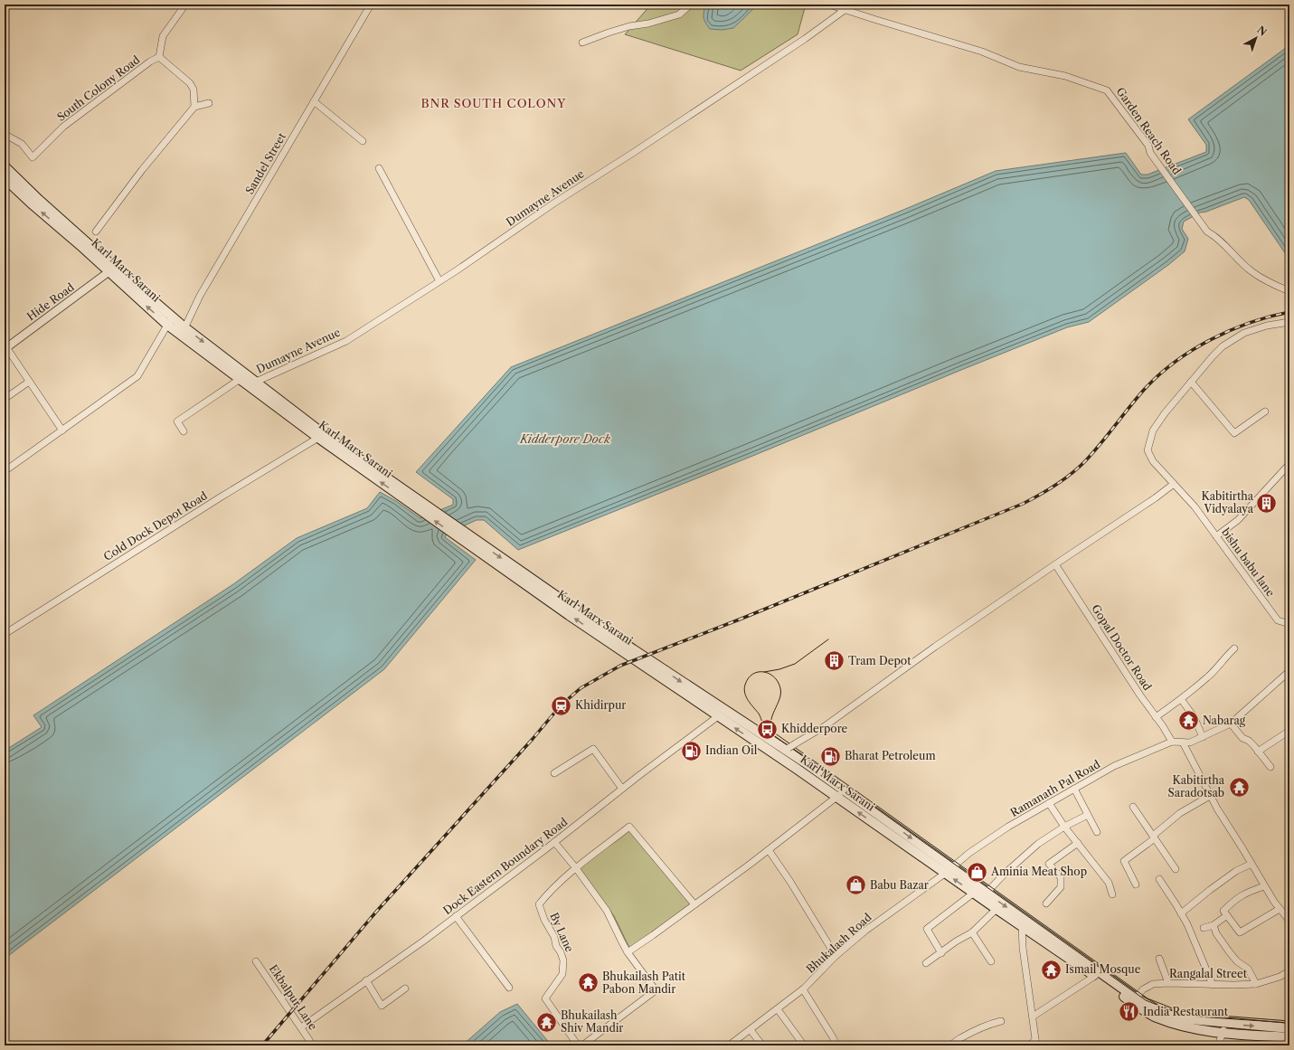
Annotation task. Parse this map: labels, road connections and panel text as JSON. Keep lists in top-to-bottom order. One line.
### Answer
{"streets":{"main road":["Karl Marx Sarani"],"street":["South Colony Road","Garden Reach Road","Sandel Street","Dumayne Avenue","Hide Road","Cold Dock Depot Road","bishu babu lane","Gopal Doctor Road","Ramanath Pal Road","Dock Eastern Boundary Road","By Lane","Bhukalash Road","Rangalal Street","Ekbalpur Lane"]},"crossings":[["Garden Reach Road","Dumayne Avenue"],["Sandel Street","Karl Marx Sarani"],["Dumayne Avenue","Karl Marx Sarani"],["Karl Marx Sarani","Hide Road"],["Karl Marx Sarani","Cold Dock Depot Road"],["Karl Marx Sarani","Ramanath Pal Road"],["Karl Marx Sarani","Dock Eastern Boundary Road"],["Karl Marx Sarani","Bhukalash Road"],["Karl Marx Sarani","Rangalal Street"],["Gopal Doctor Road","Ramanath Pal Road"],["Ramanath Pal Road","Bhukalash Road"],["Dock Eastern Boundary Road","Ekbalpur Lane"]],"districts":["BNR SOUTH COLONY"],"water":["Kidderpore Dock"],"places":{"building":["Kabitirtha Vidyalaya","Tram Depot"],"station":["Khidirpur"],"temple":["Nabarag","Kabitirtha Saradotsab","Ismail Mosque","Bhukailash Patit Pabon Mandir","Bhukailash Shiv Mandir"],"bus stop":["Khidderpore"],"fuel station":["Indian Oil","Bharat Petroleum"],"shop":["Aminia Meat Shop","Babu Bazar"],"restaurant":["India Restaurant"]},"north":"top right"}
